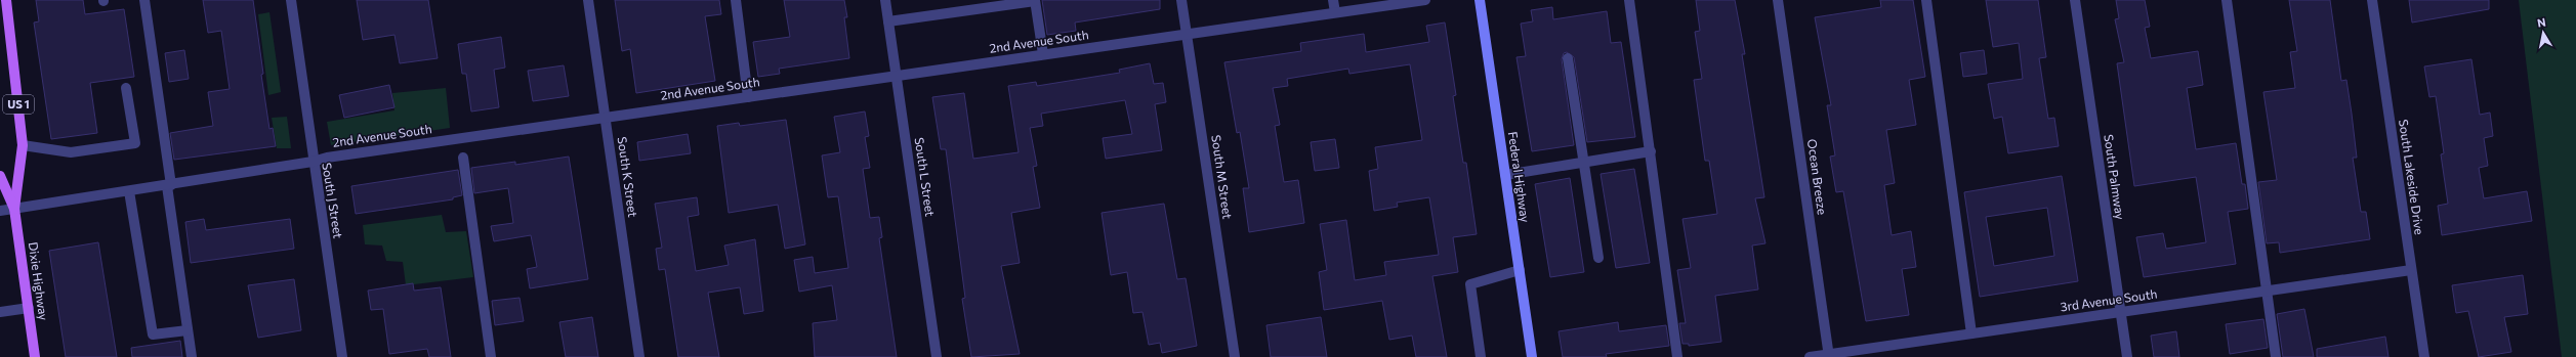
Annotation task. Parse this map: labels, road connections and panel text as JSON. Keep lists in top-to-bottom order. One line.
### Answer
{"streets":{"main road":["US 1","Federal Highway","Dixie Highway"],"street":["2nd Avenue South","South K Street","South L Street","South M Street","Ocean Breeze","South Palmway","South Lakeside Drive","South J Street","3rd Avenue South"]},"crossings":[["2nd Avenue South","South K Street"],["2nd Avenue South","South L Street"],["2nd Avenue South","South M Street"],["2nd Avenue South","South J Street"],["2nd Avenue South","Dixie Highway"],["Ocean Breeze","3rd Avenue South"],["South Palmway","3rd Avenue South"],["South Lakeside Drive","3rd Avenue South"]],"north":"top"}
